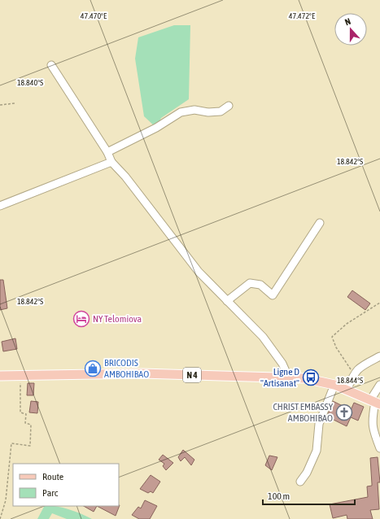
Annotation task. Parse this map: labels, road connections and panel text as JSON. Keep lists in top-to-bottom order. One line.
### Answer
{"streets":{"main road":["N 4"]},"places":{"hotel":["NY Telomiova"],"shop":["BRICODIS AMBOHIBAO"],"bus stop":["Ligne D \"Artisanat\""],"church":["CHRIST EMBASSY AMBOHIBAO"]},"legend":["Route","Parc"],"scale_bar":"100 m","north":"top","coordinates":["47.470°E","47.472°E","18.840°S","18.842°S","18.844°S"]}
